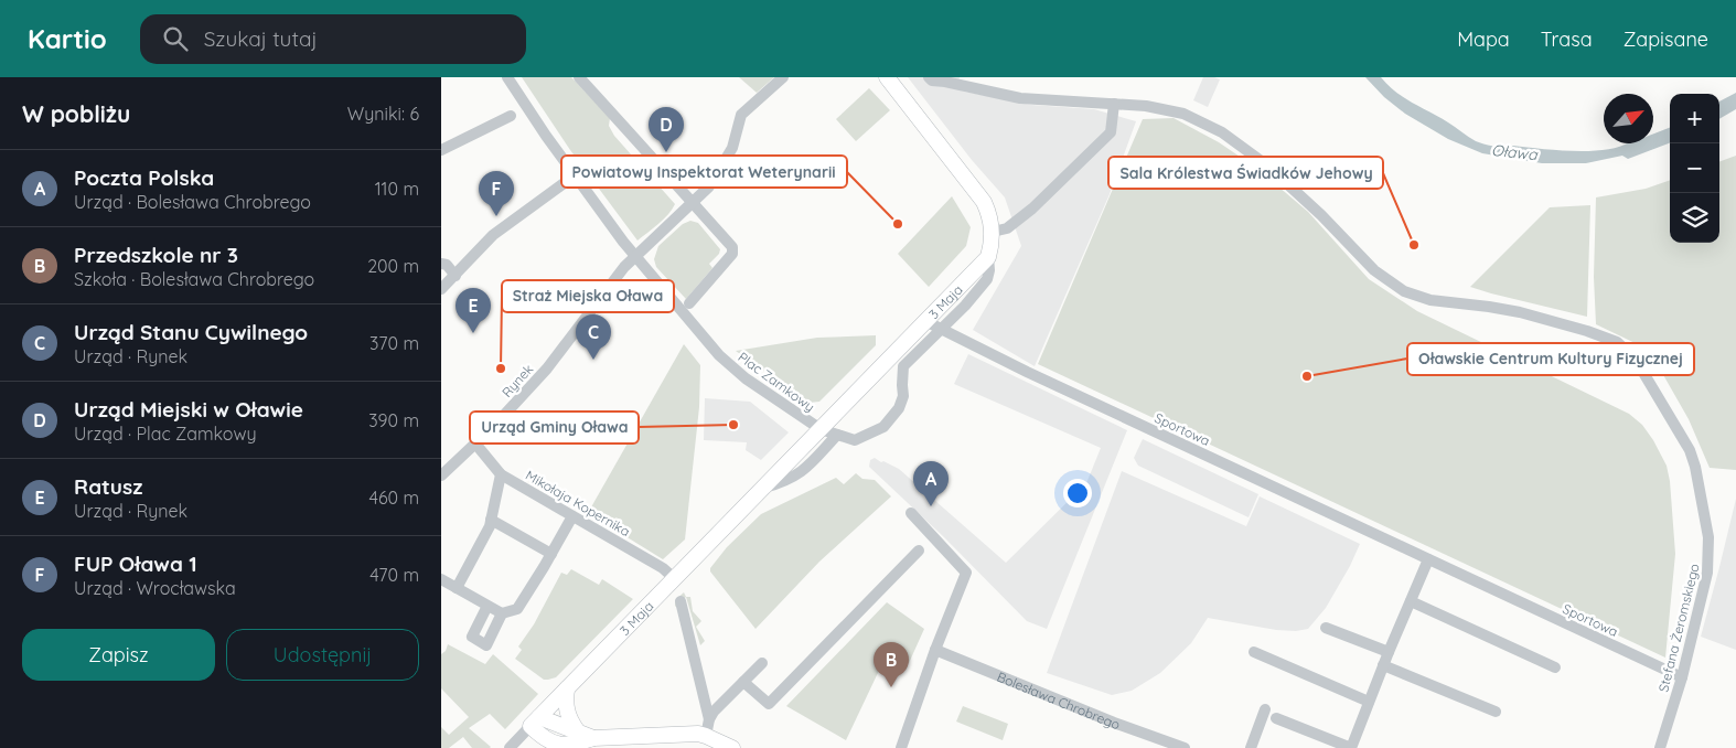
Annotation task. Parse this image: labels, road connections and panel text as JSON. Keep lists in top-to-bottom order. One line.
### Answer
{"streets":{"main road":["3 Maja"],"street":["Rynek","Plac Zamkowy","Sportowa","Mikołaja Kopernika","Stefana Żeromskiego","Bolesława Chrobrego"]},"crossings":[["3 Maja","Plac Zamkowy"],["3 Maja","Sportowa"],["3 Maja","Mikołaja Kopernika"],["Rynek","Plac Zamkowy"],["Rynek","Mikołaja Kopernika"],["Sportowa","Stefana Żeromskiego"]],"water":["Oława"],"places":["Powiatowy Inspektorat Weterynarii","Sala Królestwa Świadków Jehowy","Straż Miejska Oława","Oławskie Centrum Kultury Fizycznej","Urząd Gminy Oława"],"north":"top right","page":{"header":"Kartio","search":"Szukaj tutaj","nav":["Mapa","Trasa","Zapisane"],"heading":["W pobliżu","Wyniki: 6"],"map_buttons":["+","−"],"pins":["D","F","E","C","A","B"],"list":[{"mark":"A","name":"Poczta Polska","note":"Urząd · Bolesława Chrobrego","value":"110 m"},{"mark":"B","name":"Przedszkole nr 3","note":"Szkoła · Bolesława Chrobrego","value":"200 m"},{"mark":"C","name":"Urząd Stanu Cywilnego","note":"Urząd · Rynek","value":"370 m"},{"mark":"D","name":"Urząd Miejski w Oławie","note":"Urząd · Plac Zamkowy","value":"390 m"},{"mark":"E","name":"Ratusz","note":"Urząd · Rynek","value":"460 m"},{"mark":"F","name":"FUP Oława 1","note":"Urząd · Wrocławska","value":"470 m"}],"buttons":["Zapisz","Udostępnij"]}}
